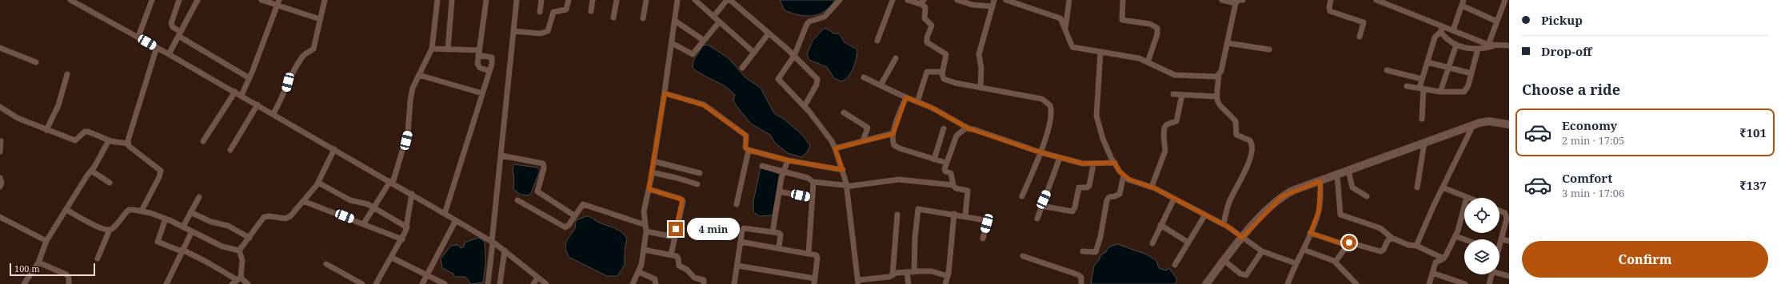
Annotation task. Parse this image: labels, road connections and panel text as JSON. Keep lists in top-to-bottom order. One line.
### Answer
{"scale_bar":"100 m","page":{"banner":["Pickup","Drop-off"],"heading":"Choose a ride","list":[{"name":"Economy","note":"2 min · 17:05","value":"₹101"},{"name":"Comfort","note":"3 min · 17:06","value":"₹137"}],"bubble":"4 min","buttons":"Confirm","scale":"100 m"}}
